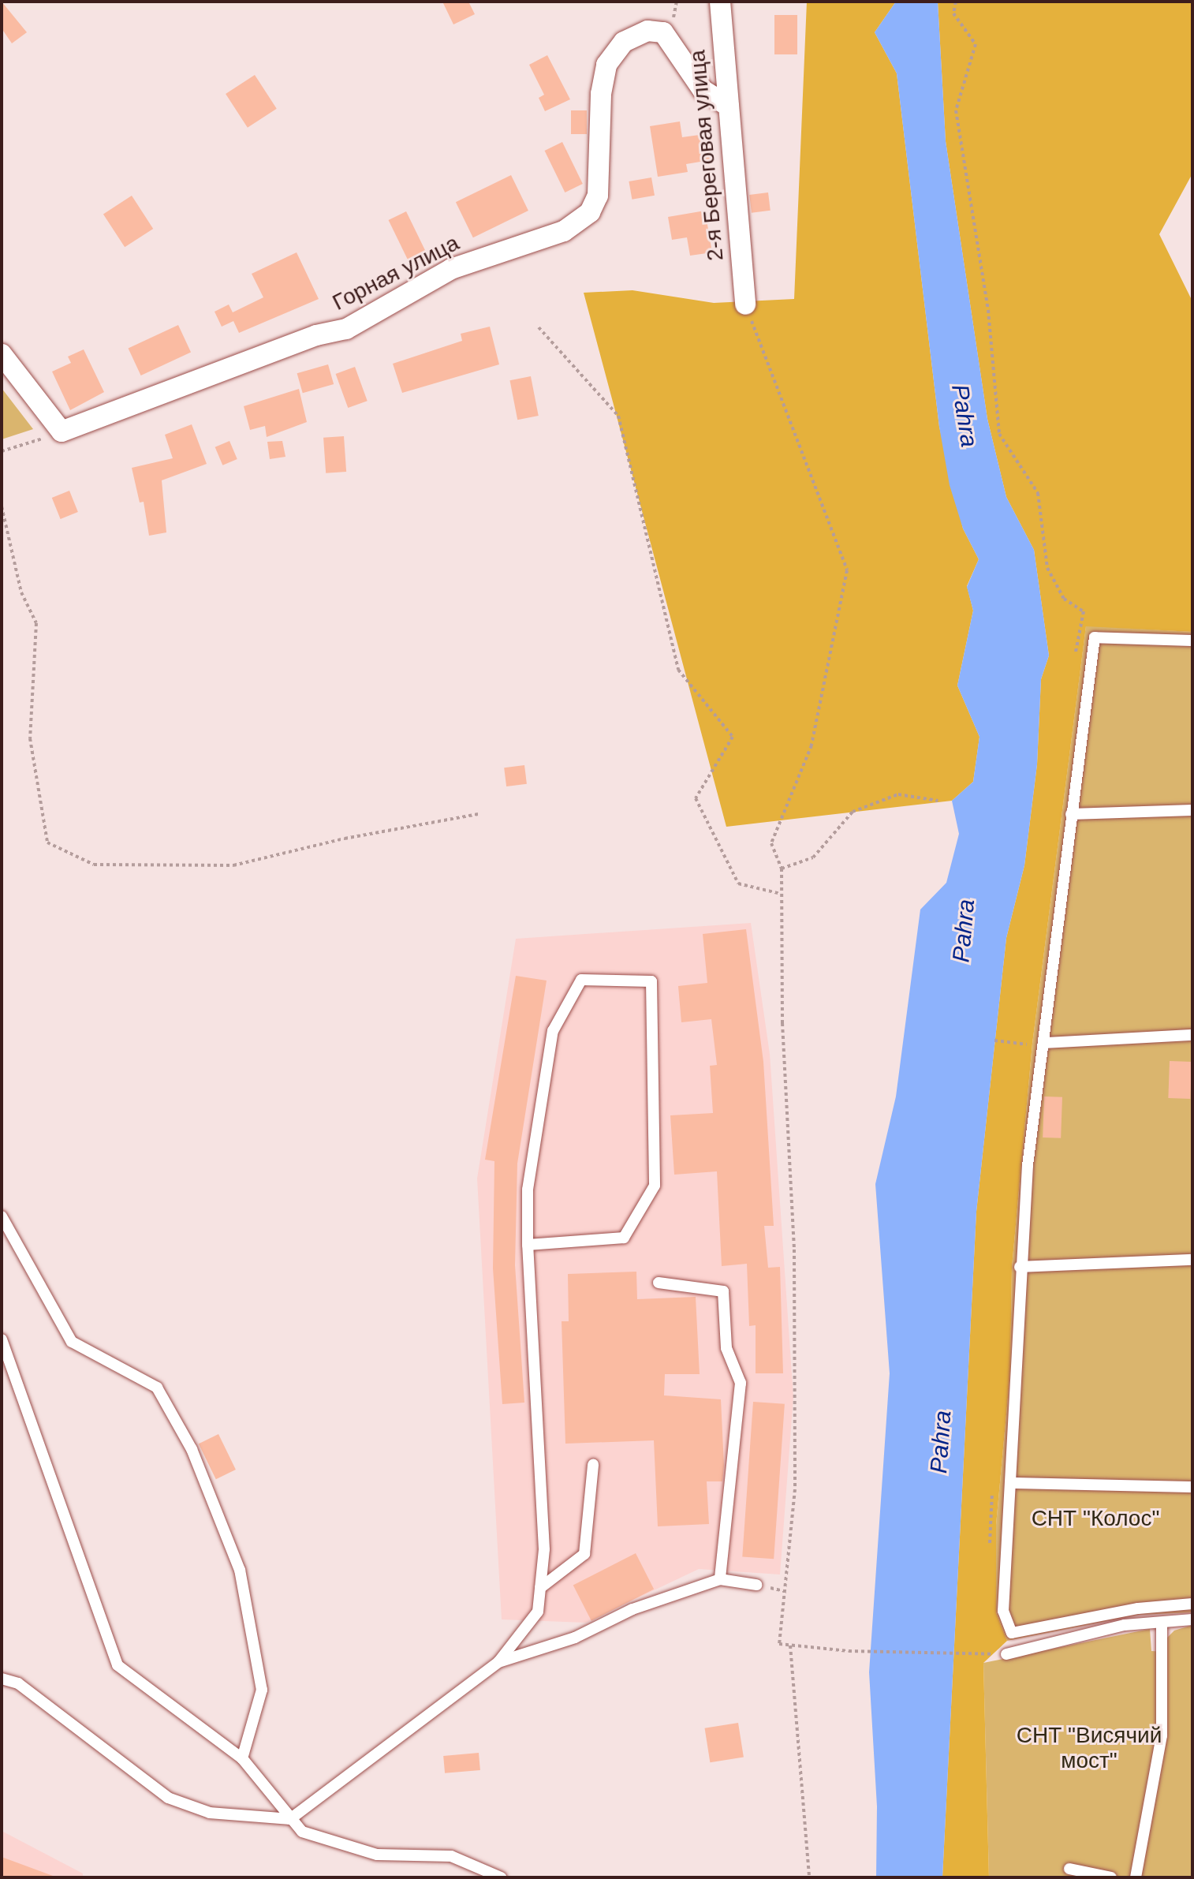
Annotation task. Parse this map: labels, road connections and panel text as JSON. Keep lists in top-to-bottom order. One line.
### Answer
{"streets":{"street":["2-я Береговая улица","Горная улица"]},"crossings":[["2-я Береговая улица","Горная улица"]],"water":["Pahra"],"parks":["СНТ \"Колос\"","СНТ \"Висячий мост\""]}
